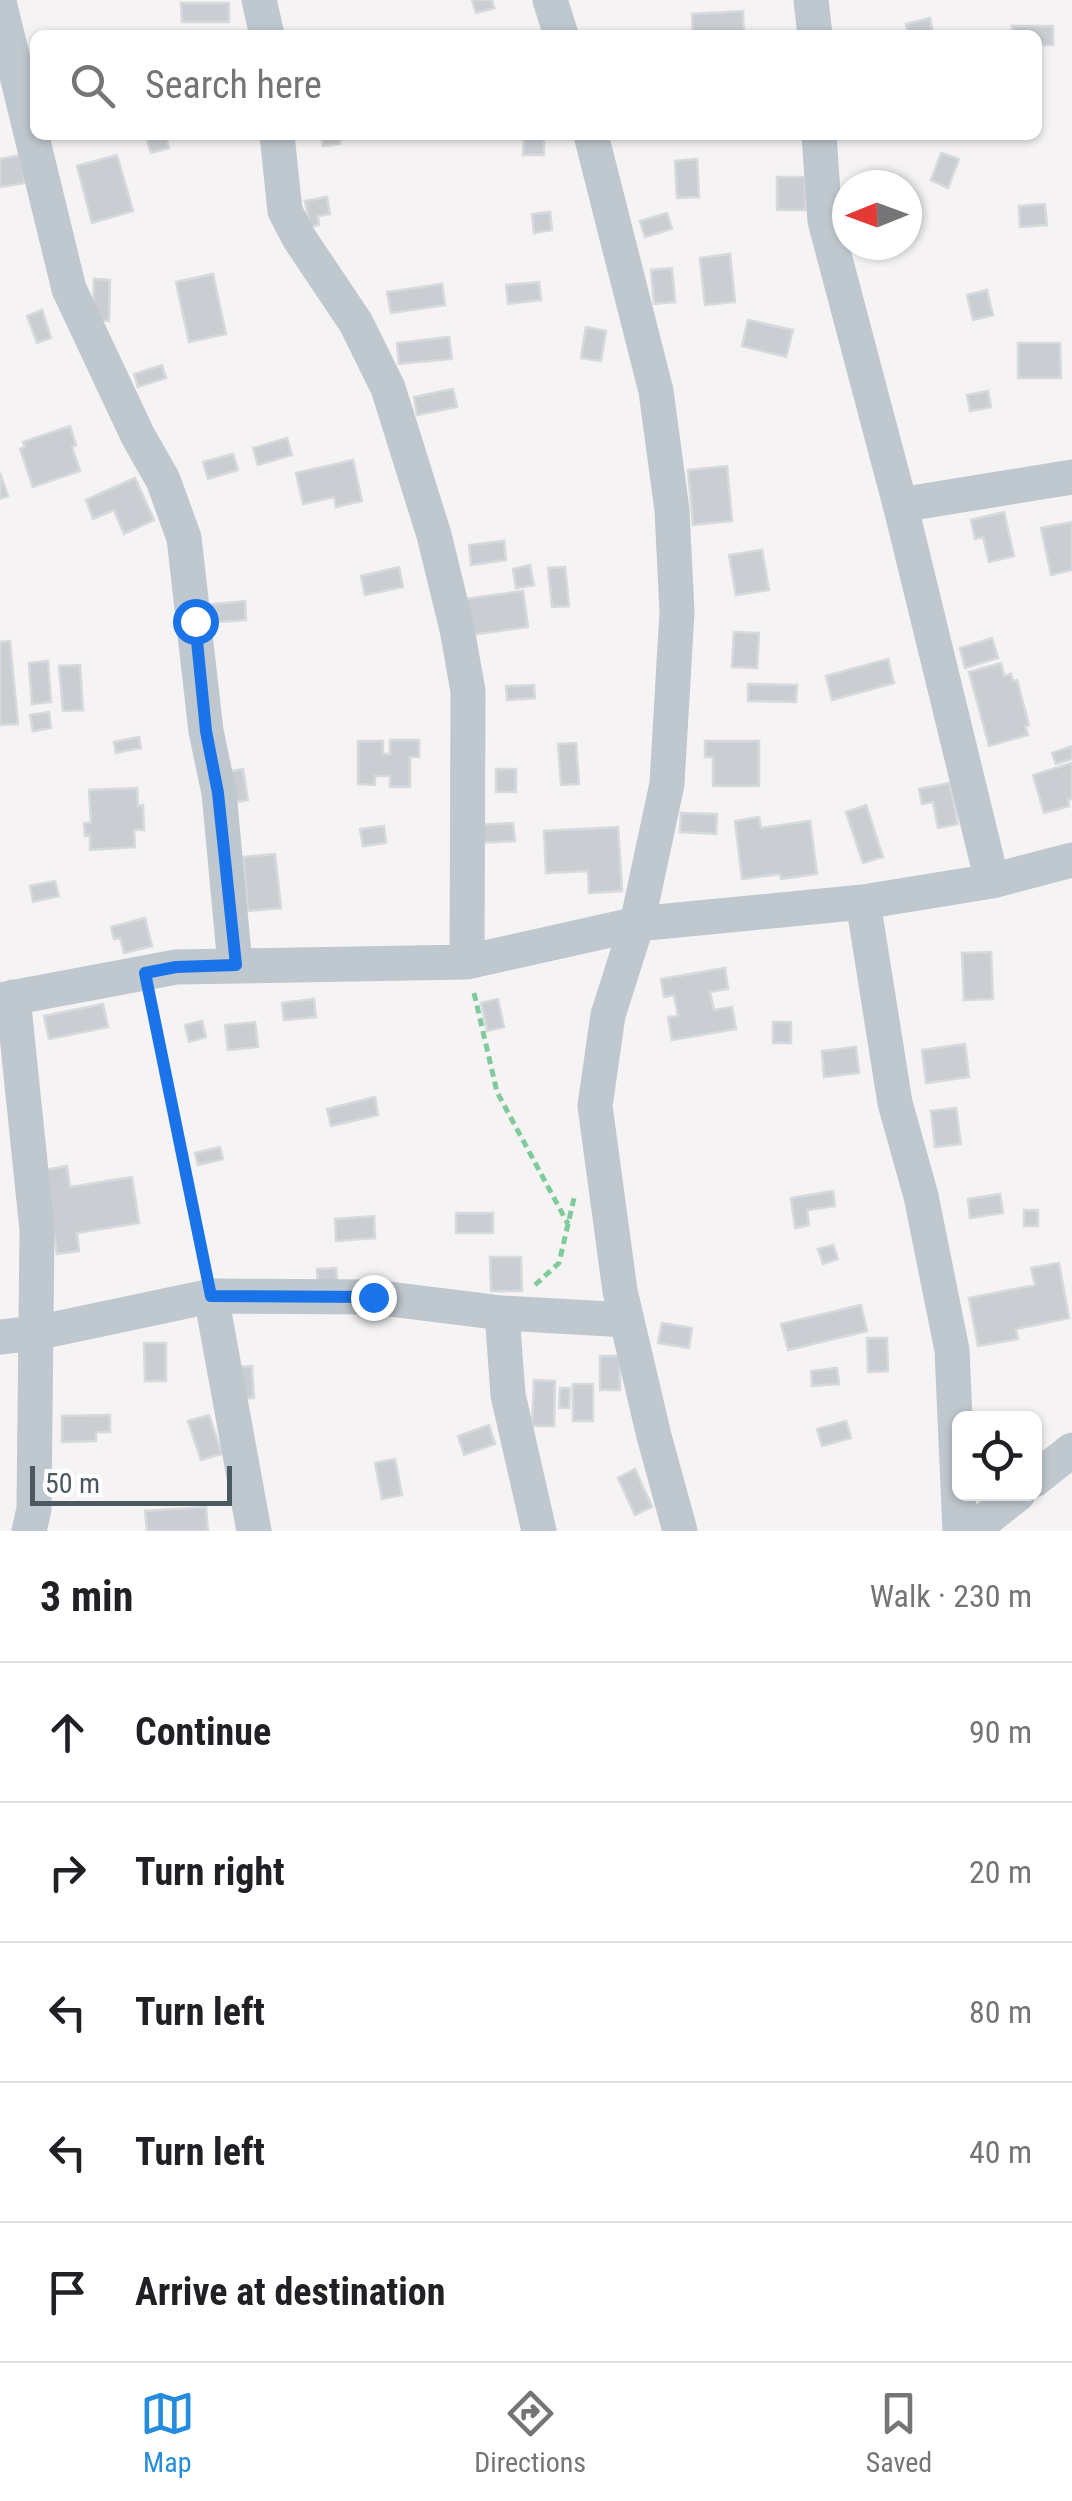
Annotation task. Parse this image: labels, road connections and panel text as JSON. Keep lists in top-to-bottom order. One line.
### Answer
{"scale_bar":"50 m","north":"left","page":{"search":"Search here","scale":"50 m","heading":["3 min","Walk · 230 m"],"list":[["Continue","90 m"],["Turn right","20 m"],["Turn left","80 m"],["Turn left","40 m"],"Arrive at destination"],"nav":["Map","Directions","Saved"]}}
